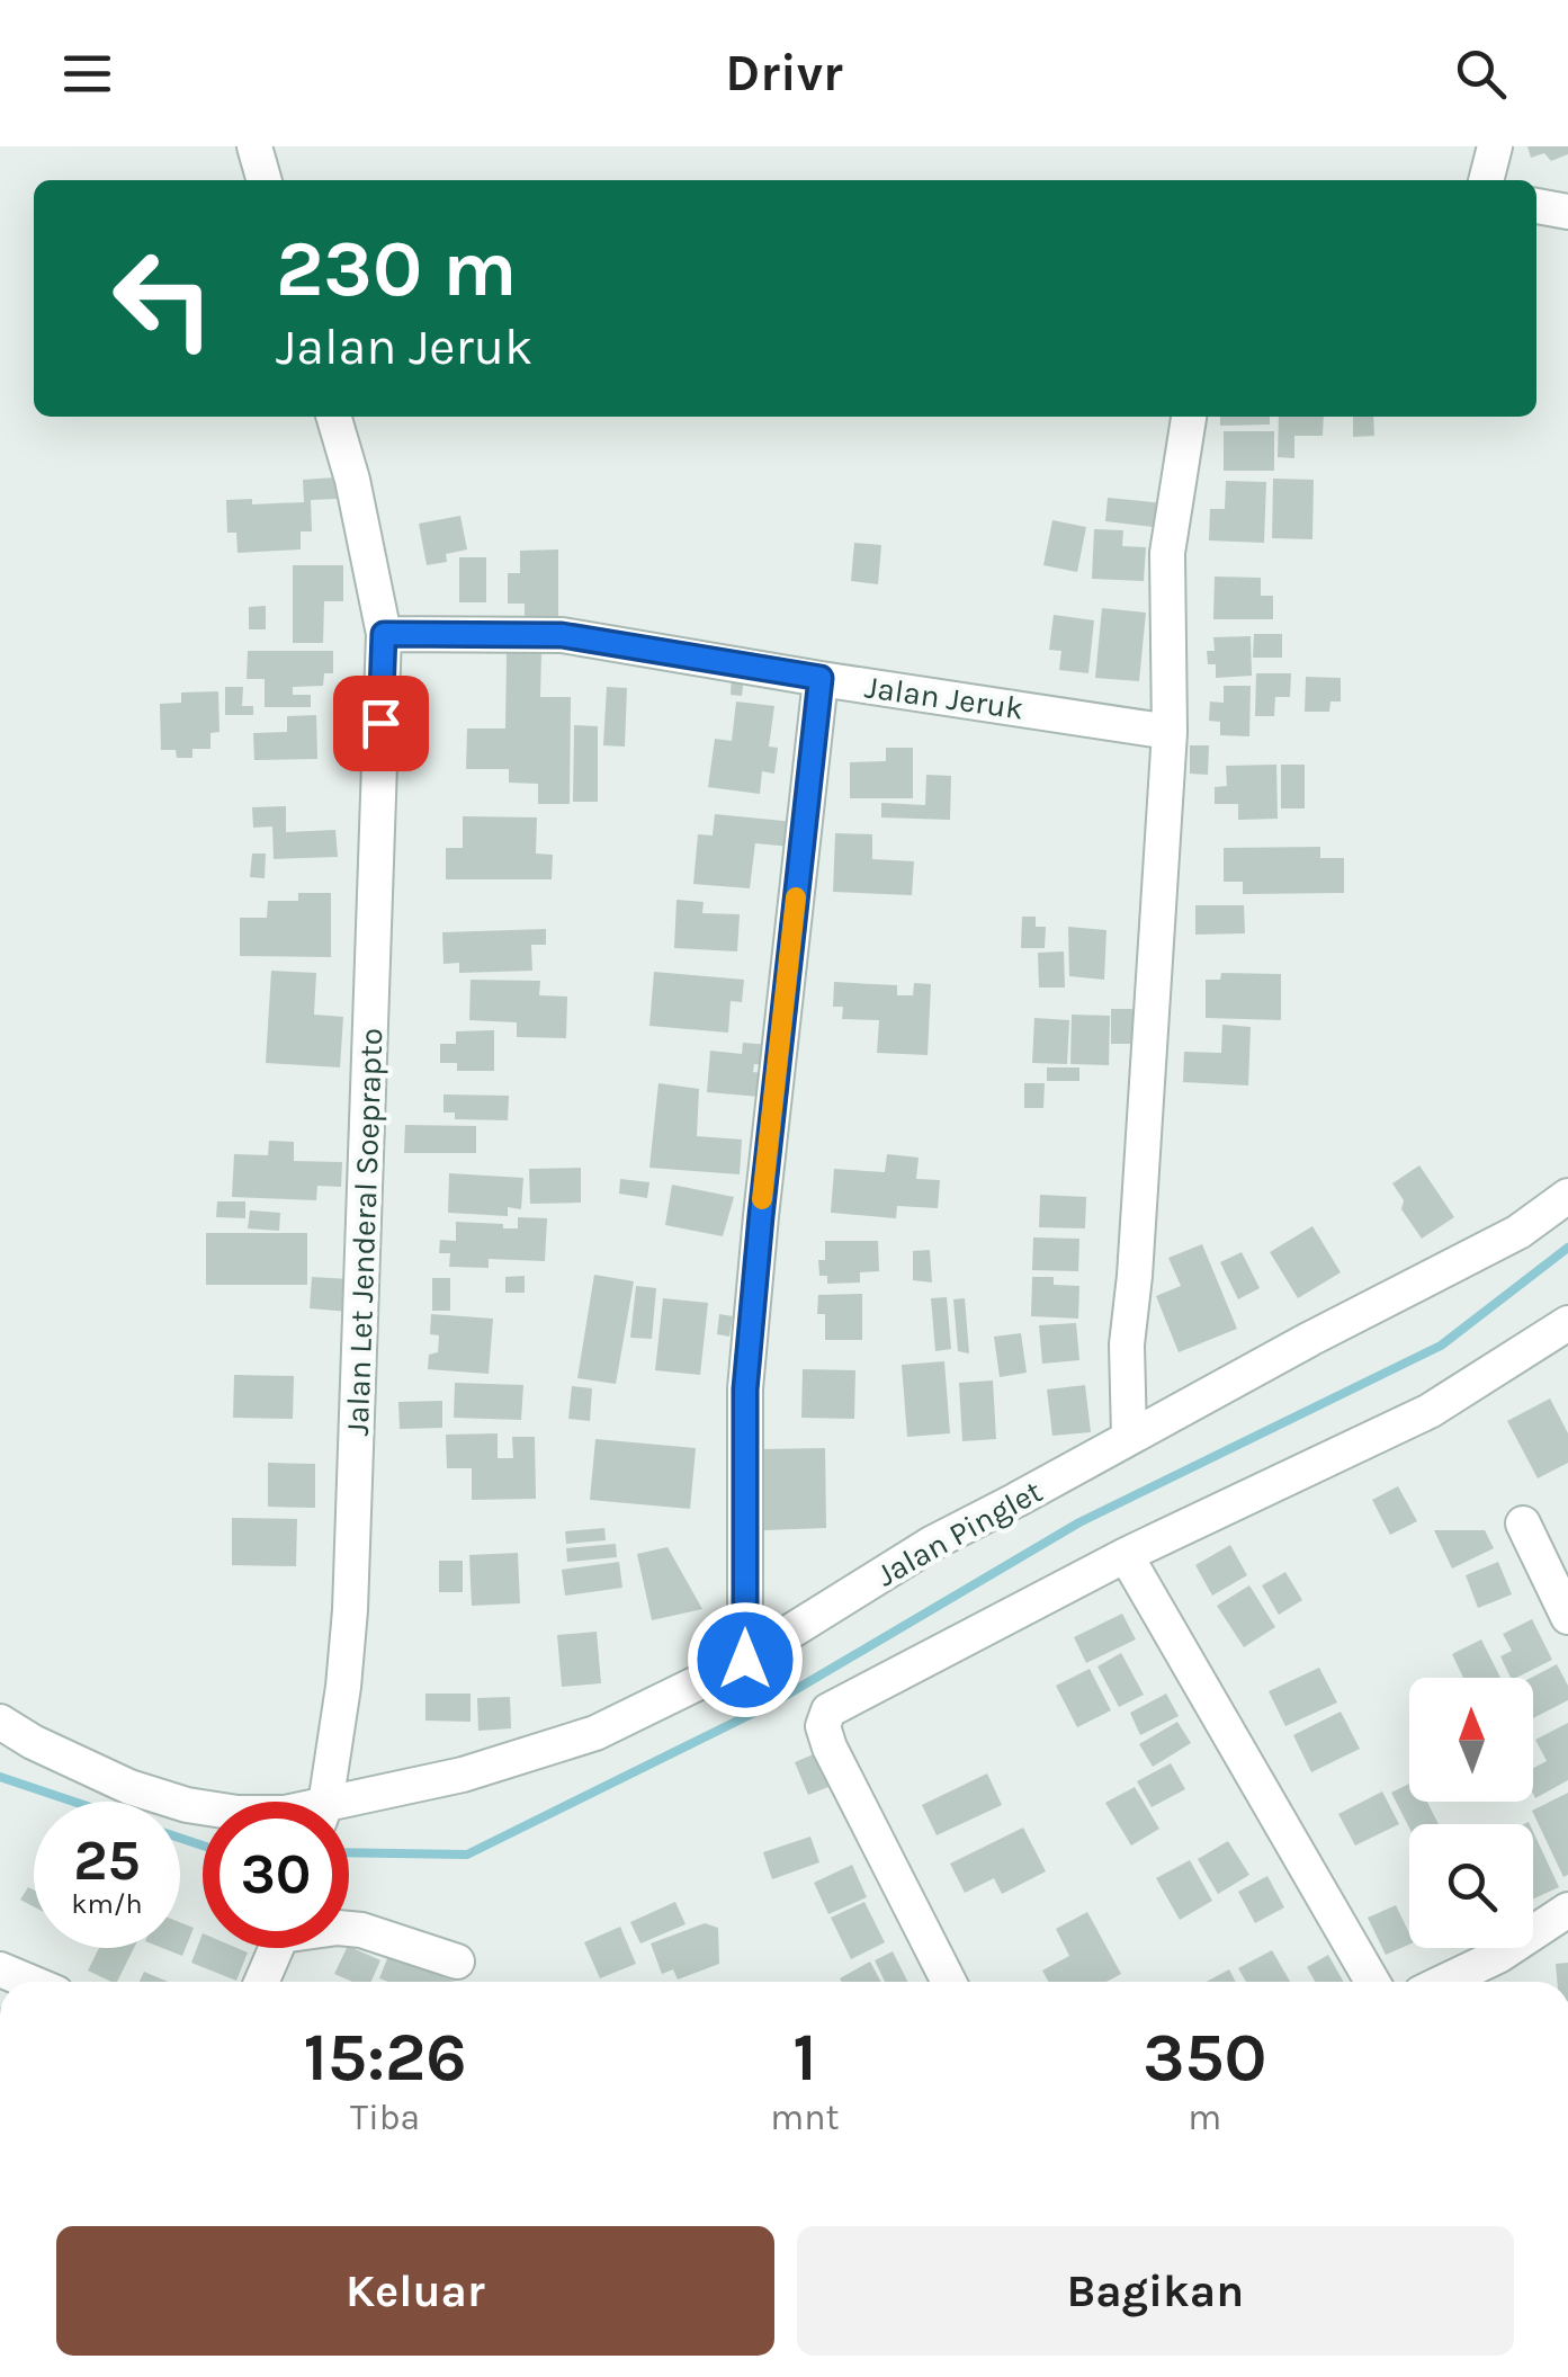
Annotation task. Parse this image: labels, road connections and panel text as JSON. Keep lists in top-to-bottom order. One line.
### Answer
{"streets":{"street":["Jalan Jeruk","Jalan Let Jenderal Soeprapto","Jalan Pinglet"]},"crossings":[["Jalan Jeruk","Jalan Let Jenderal Soeprapto"]],"north":"top","page":{"header":"Drivr","turn":["230 m","Jalan Jeruk"],"speed":"25 km/h","limit":"30","eta":["15:26","Tiba","1","mnt","350","m"],"buttons":["Keluar","Bagikan"]}}
